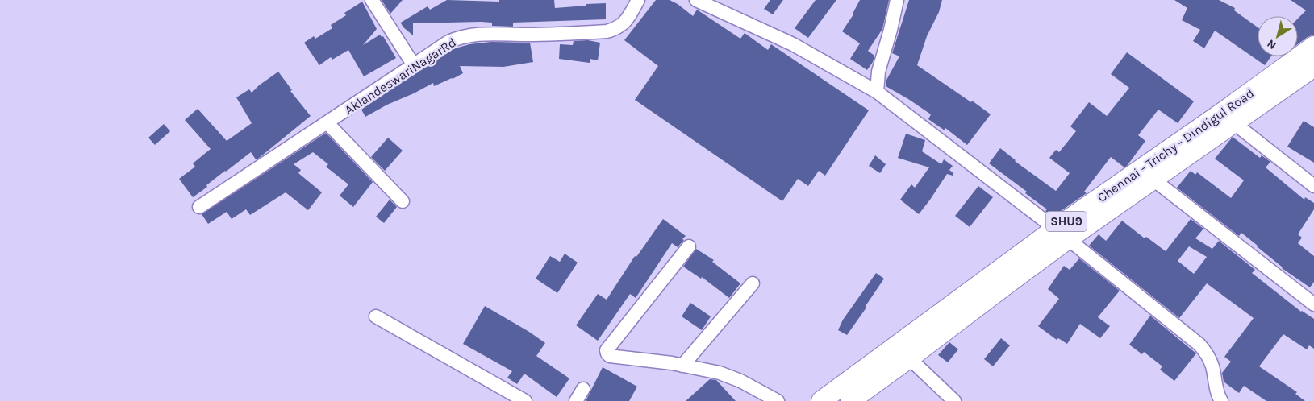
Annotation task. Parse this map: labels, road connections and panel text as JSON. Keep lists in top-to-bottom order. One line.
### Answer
{"streets":{"highway":["Chennai - Trichy - Dindigul Road","SHU9"],"street":["AklandeswariNagarRd"]},"north":"bottom left"}
